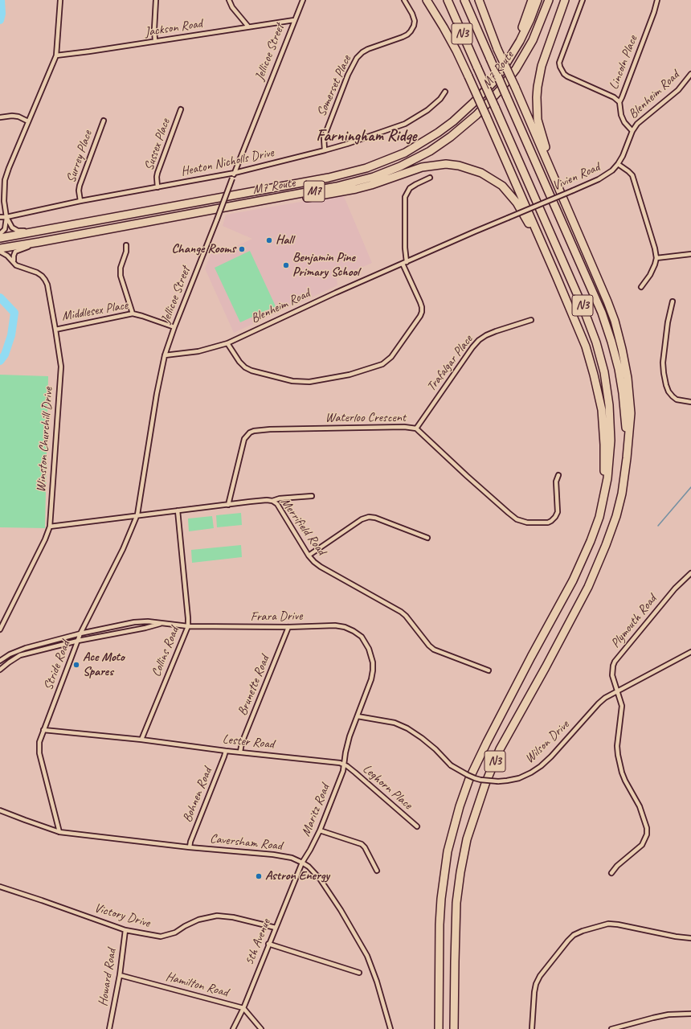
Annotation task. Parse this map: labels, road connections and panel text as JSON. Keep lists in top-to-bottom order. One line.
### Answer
{"streets":{"highway":["N3","M7 Route","M7"],"street":["Jackson Road","Jellicoe Street","Lincoln Place","Somerset Place","Blenheim Road","Sussex Place","Surrey Place","Heaton Nicholls Drive","Vivien Road","Middlesex Place","Trafalgar Place","Waterloo Crescent","Winston Churchill Drive","Merrifield Road","Frara Drive","Plymouth Road","Collins Road","Stride Road","Brunette Road","Lester Road","Wilson Drive","Leghorn Place","Bohnen Road","Maritz Road","Caversham Road","Victory Drive","5th Avenue","Howard Road","Hamilton Road"]},"crossings":[["Jackson Road","Jellicoe Street"],["Jellicoe Street","Blenheim Road"],["Jellicoe Street","Heaton Nicholls Drive"],["Jellicoe Street","Middlesex Place"],["Jellicoe Street","Merrifield Road"],["Jellicoe Street","Stride Road"],["Lincoln Place","Blenheim Road"],["Lincoln Place","Vivien Road"],["Somerset Place","Heaton Nicholls Drive"],["Blenheim Road","Vivien Road"],["Sussex Place","Heaton Nicholls Drive"],["Surrey Place","Heaton Nicholls Drive"],["Middlesex Place","Winston Churchill Drive"],["Trafalgar Place","Waterloo Crescent"],["Waterloo Crescent","Merrifield Road"],["Winston Churchill Drive","Merrifield Road"],["Merrifield Road","Collins Road"],["Merrifield Road","Stride Road"],["Frara Drive","Collins Road"],["Frara Drive","Stride Road"],["Frara Drive","Brunette Road"],["Frara Drive","Wilson Drive"],["Plymouth Road","Wilson Drive"],["Collins Road","Lester Road"],["Stride Road","Lester Road"],["Stride Road","Caversham Road"],["Brunette Road","Lester Road"],["Lester Road","Leghorn Place"],["Lester Road","Bohnen Road"],["Lester Road","Maritz Road"],["Leghorn Place","Maritz Road"],["Bohnen Road","Caversham Road"],["Maritz Road","Caversham Road"],["Maritz Road","5th Avenue"],["Caversham Road","5th Avenue"],["Victory Drive","5th Avenue"],["Victory Drive","Howard Road"],["5th Avenue","Hamilton Road"],["Howard Road","Hamilton Road"]],"districts":["Farningham Ridge"],"places":["Hall","Change Rooms","Benjamin Pine Primary School","Ace Moto Spares","Astron Energy"]}
